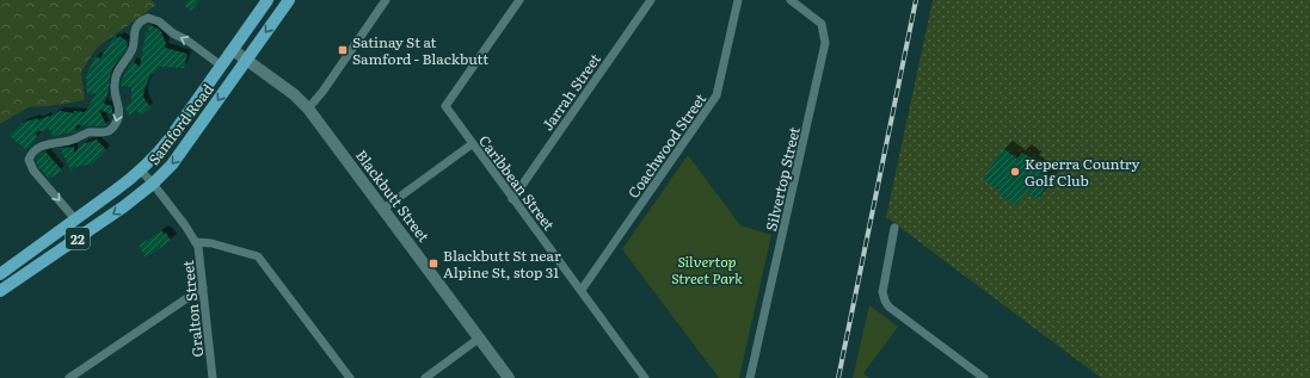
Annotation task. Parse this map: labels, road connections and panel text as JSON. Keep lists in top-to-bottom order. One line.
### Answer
{"streets":{"main road":["Samford Road","22"],"street":["Jarrah Street","Coachwood Street","Silvertop Street","Caribbean Street","Blackbutt Street","Gralton Street"]},"crossings":[["Jarrah Street","Caribbean Street"],["Samford Road","Blackbutt Street"],["Samford Road","Gralton Street"],["Coachwood Street","Caribbean Street"]],"parks":["Silvertop Street Park"],"places":{"transit":["Satinay St at Samford - Blackbutt","Blackbutt St near Alpine St, stop 31"],"other":["Keperra Country Golf Club"]}}
